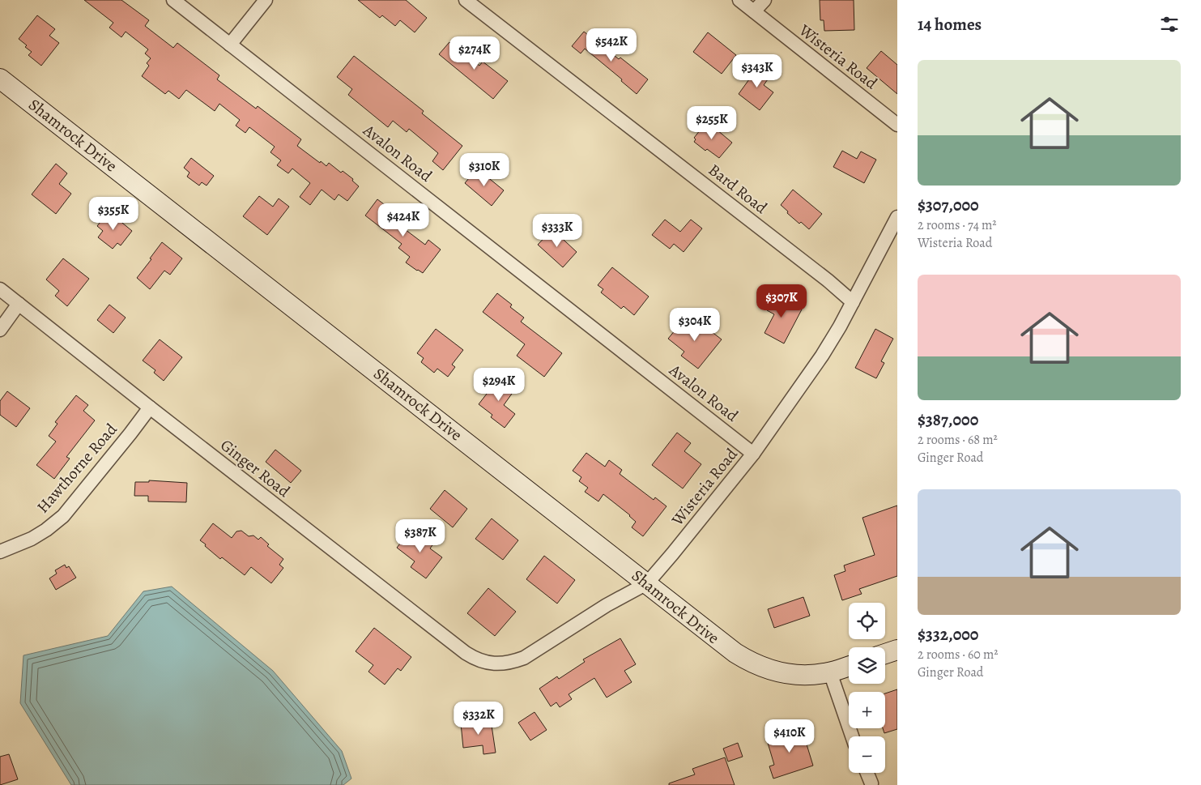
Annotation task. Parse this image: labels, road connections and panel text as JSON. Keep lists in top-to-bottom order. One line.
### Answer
{"streets":{"street":["Wisteria Road","Shamrock Drive","Avalon Road","Bard Road","Hawthorne Road","Ginger Road"]},"crossings":[["Wisteria Road","Shamrock Drive"],["Wisteria Road","Avalon Road"],["Wisteria Road","Bard Road"],["Wisteria Road","Ginger Road"],["Hawthorne Road","Ginger Road"]],"page":{"heading":"14 homes","price":["$542K","$274K","$343K","$255K","$310K","$355K","$424K","$333K","$307K","$304K","$294K","$387K","$332K","$410K"],"list":[{"name":"$307,000","note":"2 rooms · 74 m² · Wisteria Road"},{"name":"$387,000","note":"2 rooms · 68 m² · Ginger Road"},{"name":"$332,000","note":"2 rooms · 60 m² · Ginger Road"}],"map_buttons":["+","−"]}}
